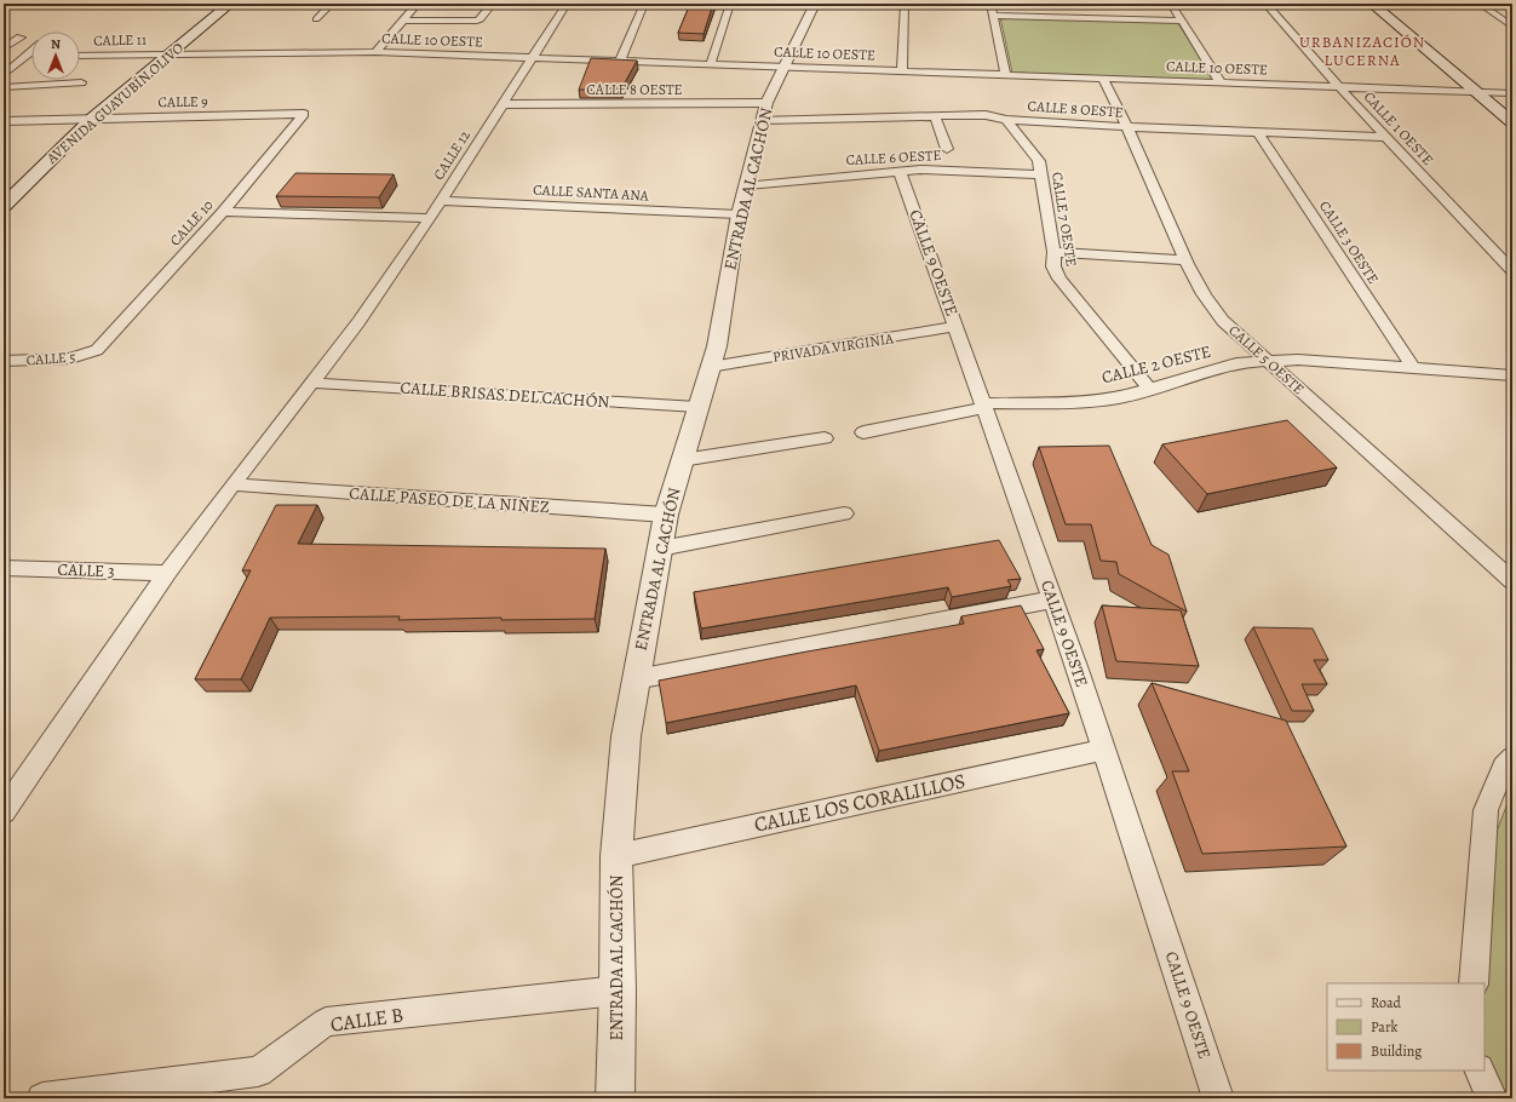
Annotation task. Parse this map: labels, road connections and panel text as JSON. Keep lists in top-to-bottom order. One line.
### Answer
{"streets":{"main road":["AVENIDA GUAYUBÍN OLIVO"],"street":["CALLE 11","CALLE 10 OESTE","CALLE 8 OESTE","CALLE 9","CALLE 1 OESTE","CALLE 12","CALLE 6 OESTE","ENTRADA AL CACHÓN","CALLE SANTA ANA","CALLE 7 OESTE","CALLE 10","CALLE 3 OESTE","CALLE 9 OESTE","PRIVADA VIRGINIA","CALLE 5","CALLE 5 OESTE","CALLE 2 OESTE","CALLE BRISAS DEL CACHÓN","CALLE PASEO DE LA NIÑEZ","CALLE 3","CALLE LOS CORALILLOS","CALLE B"]},"crossings":[["CALLE 11","CALLE 10 OESTE"],["CALLE 11","AVENIDA GUAYUBÍN OLIVO"],["CALLE 10 OESTE","AVENIDA GUAYUBÍN OLIVO"],["CALLE 10 OESTE","CALLE 1 OESTE"],["CALLE 10 OESTE","CALLE 12"],["CALLE 10 OESTE","ENTRADA AL CACHÓN"],["CALLE 10 OESTE","CALLE 5 OESTE"],["CALLE 8 OESTE","CALLE 1 OESTE"],["CALLE 8 OESTE","CALLE 12"],["CALLE 8 OESTE","ENTRADA AL CACHÓN"],["CALLE 8 OESTE","CALLE 7 OESTE"],["CALLE 8 OESTE","CALLE 3 OESTE"],["CALLE 8 OESTE","CALLE 5 OESTE"],["CALLE 9","AVENIDA GUAYUBÍN OLIVO"],["CALLE 9","CALLE 10"],["CALLE 12","CALLE SANTA ANA"],["CALLE 12","CALLE BRISAS DEL CACHÓN"],["CALLE 12","CALLE PASEO DE LA NIÑEZ"],["CALLE 12","CALLE 3"],["CALLE 6 OESTE","ENTRADA AL CACHÓN"],["CALLE 6 OESTE","CALLE 7 OESTE"],["CALLE 6 OESTE","CALLE 9 OESTE"],["ENTRADA AL CACHÓN","CALLE SANTA ANA"],["ENTRADA AL CACHÓN","PRIVADA VIRGINIA"],["ENTRADA AL CACHÓN","CALLE BRISAS DEL CACHÓN"],["ENTRADA AL CACHÓN","CALLE PASEO DE LA NIÑEZ"],["ENTRADA AL CACHÓN","CALLE LOS CORALILLOS"],["ENTRADA AL CACHÓN","CALLE B"],["CALLE 7 OESTE","CALLE 2 OESTE"],["CALLE 10","CALLE 5"],["CALLE 3 OESTE","CALLE 2 OESTE"],["CALLE 9 OESTE","PRIVADA VIRGINIA"],["CALLE 9 OESTE","CALLE 2 OESTE"],["CALLE 9 OESTE","CALLE LOS CORALILLOS"],["CALLE 5 OESTE","CALLE 2 OESTE"]],"districts":["URBANIZACIÓN LUCERNA"],"legend":["Road","Park","Building"],"north":"top"}
